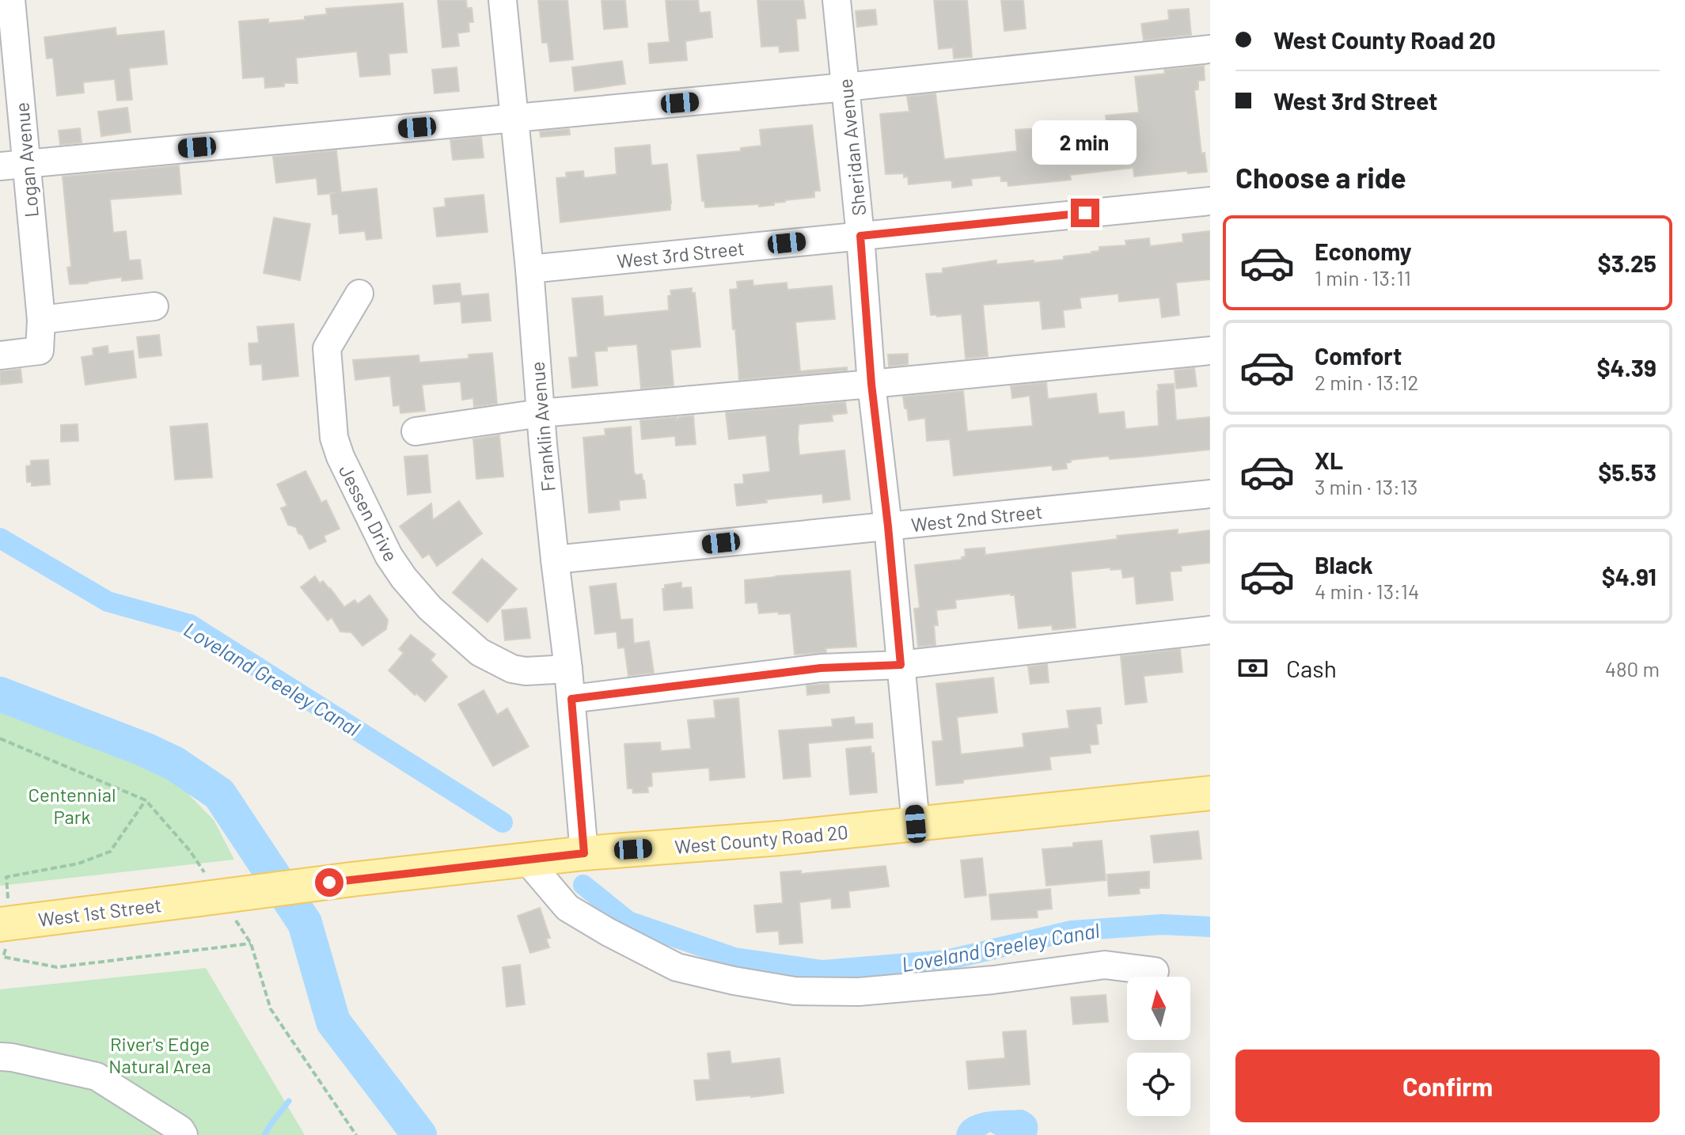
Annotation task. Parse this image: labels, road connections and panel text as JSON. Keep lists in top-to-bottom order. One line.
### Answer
{"streets":{"main road":["West County Road 20","West 1st Street"],"street":["Sheridan Avenue","Logan Avenue","West 3rd Street","Franklin Avenue","Jessen Drive","West 2nd Street"]},"crossings":[["Sheridan Avenue","West 3rd Street"],["Sheridan Avenue","West 2nd Street"],["Sheridan Avenue","West County Road 20"],["West 3rd Street","Franklin Avenue"],["Franklin Avenue","Jessen Drive"],["Franklin Avenue","West 2nd Street"],["Franklin Avenue","West County Road 20"],["West County Road 20","West 1st Street"]],"water":["Loveland Greeley Canal"],"parks":["Centennial Park","River's Edge Natural Area"],"north":"top","page":{"banner":["West County Road 20","West 3rd Street"],"bubble":"2 min","heading":"Choose a ride","list":[{"name":"Economy","note":"1 min · 13:11","value":"$3.25"},{"name":"Comfort","note":"2 min · 13:12","value":"$4.39"},{"name":"XL","note":"3 min · 13:13","value":"$5.53"},{"name":"Black","note":"4 min · 13:14","value":"$4.91"}],"pay":["Cash","480 m"],"buttons":"Confirm"}}
